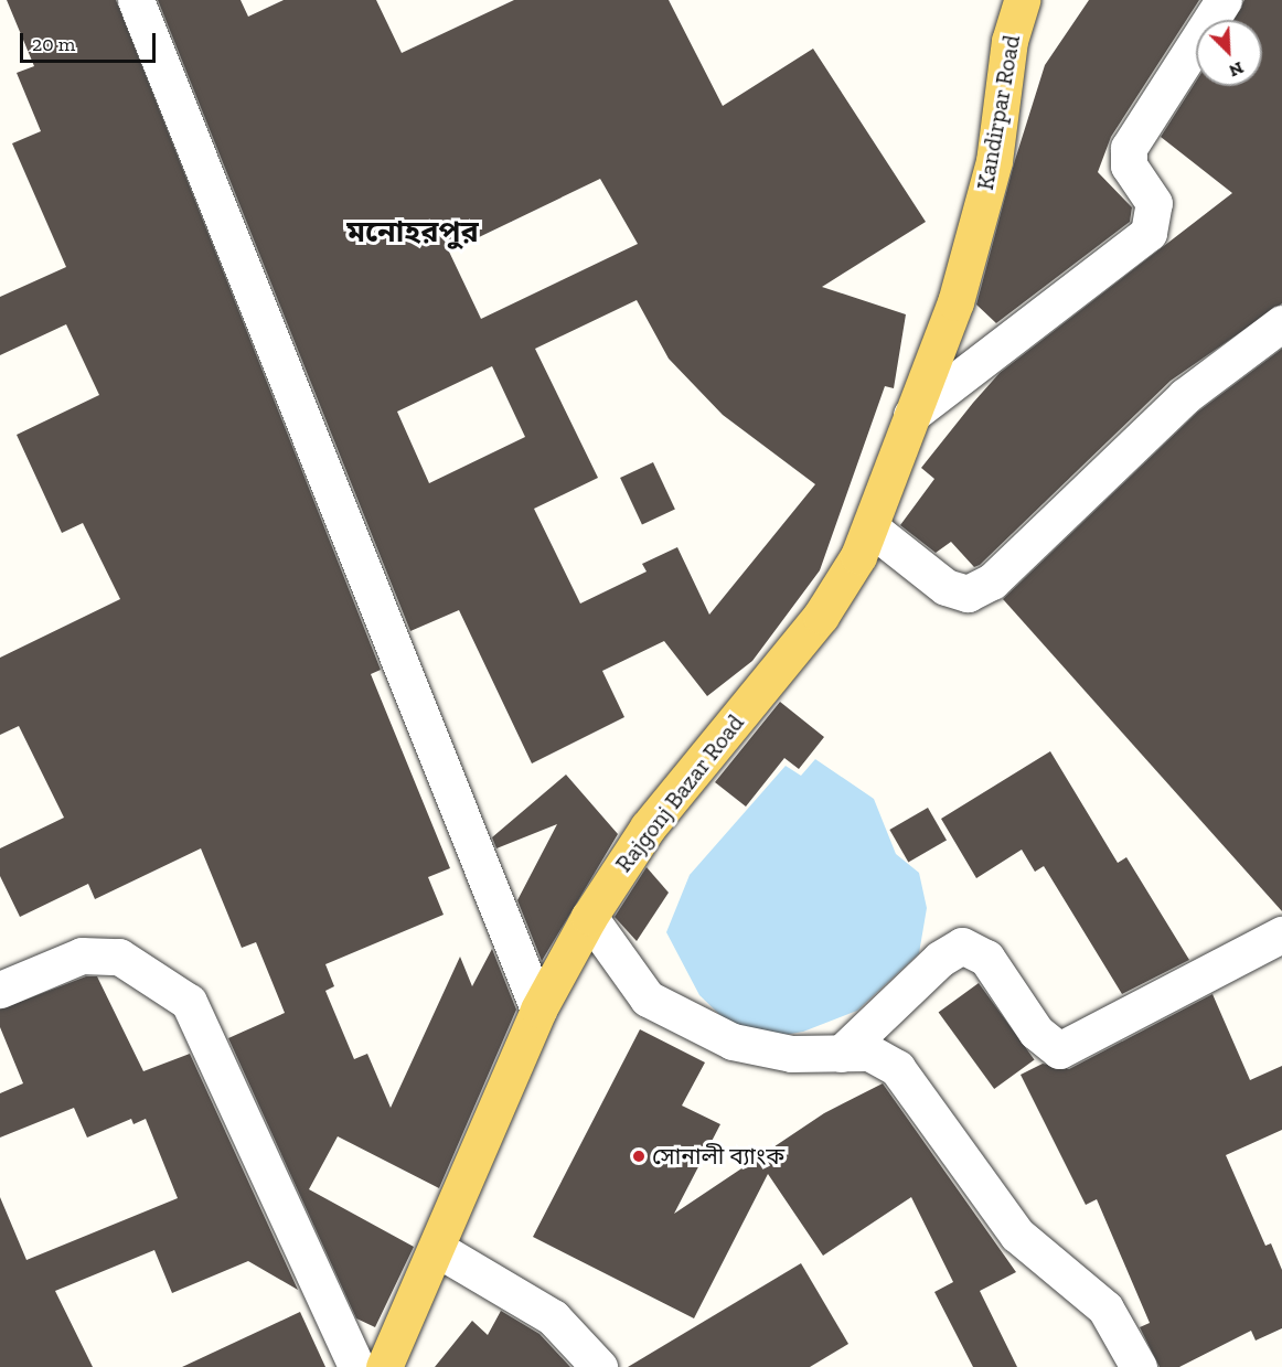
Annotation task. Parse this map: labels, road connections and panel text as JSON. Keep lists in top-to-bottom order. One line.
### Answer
{"streets":{"main road":["Kandirpar Road","Rajgonj Bazar Road"]},"crossings":[["Kandirpar Road","Rajgonj Bazar Road"]],"districts":["মনোহরপুর"],"places":["সোনালী ব্যাংক"],"scale_bar":"20 m","north":"bottom right"}
